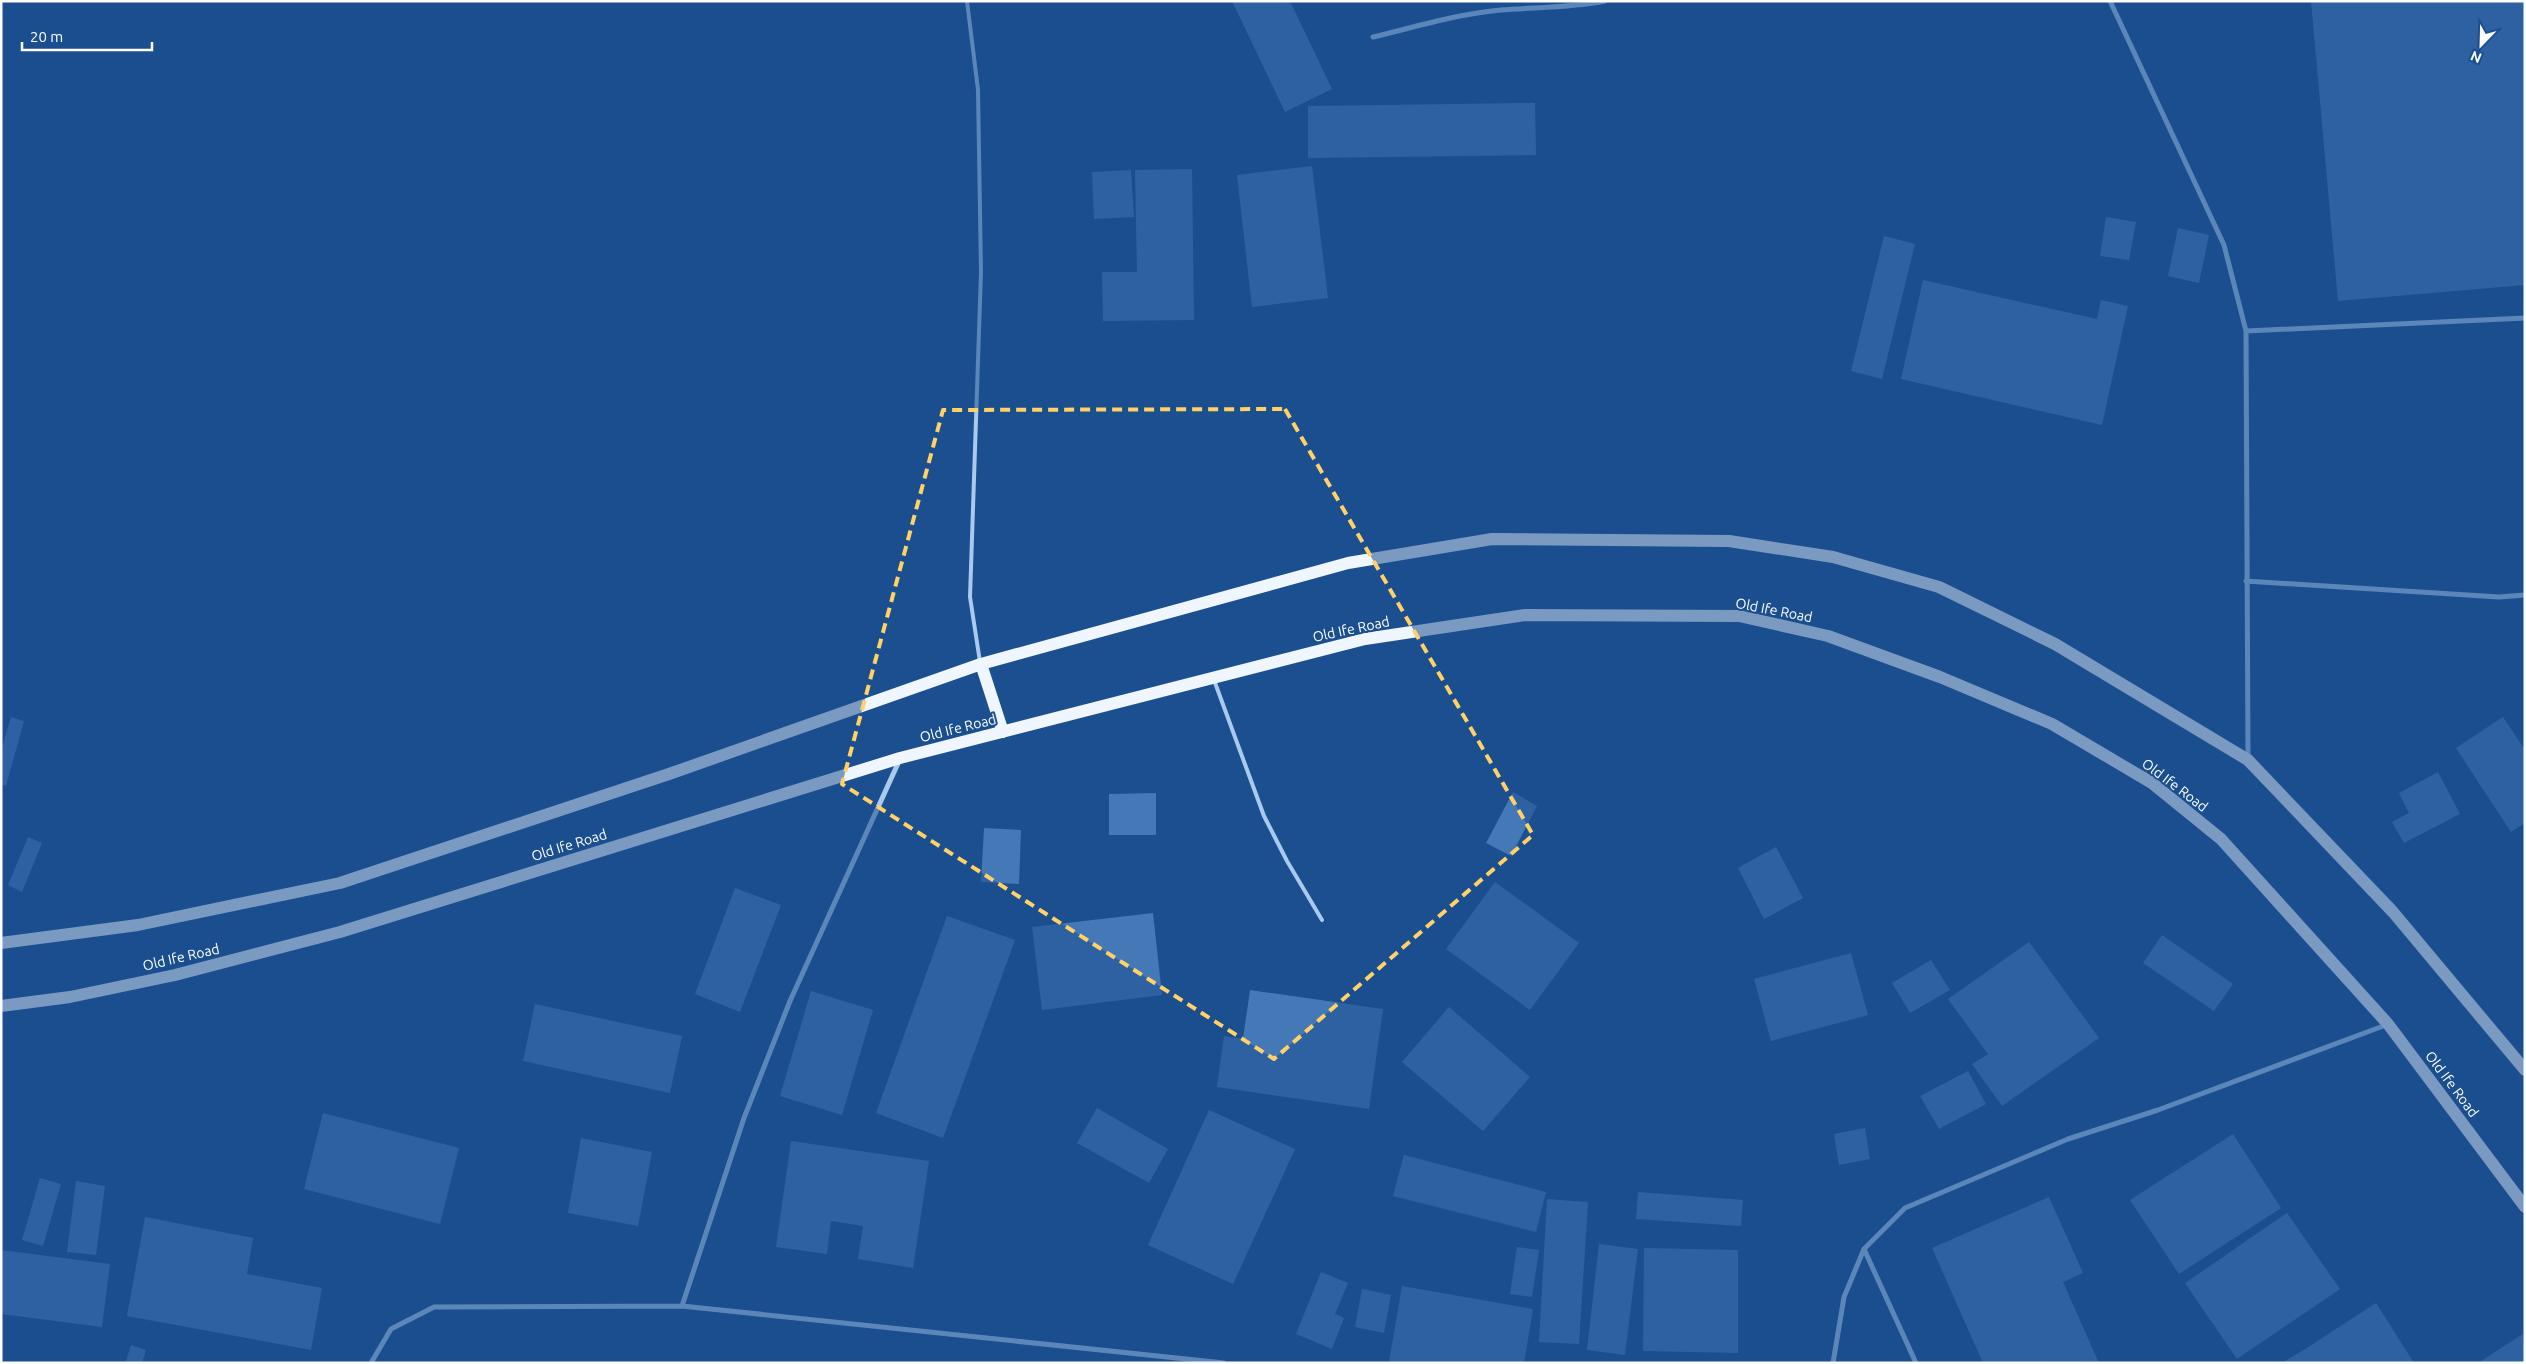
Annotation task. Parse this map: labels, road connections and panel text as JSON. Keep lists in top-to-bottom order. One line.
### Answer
{"streets":{"main road":["Old Ife Road"]},"scale_bar":"20 m","north":"bottom left"}
